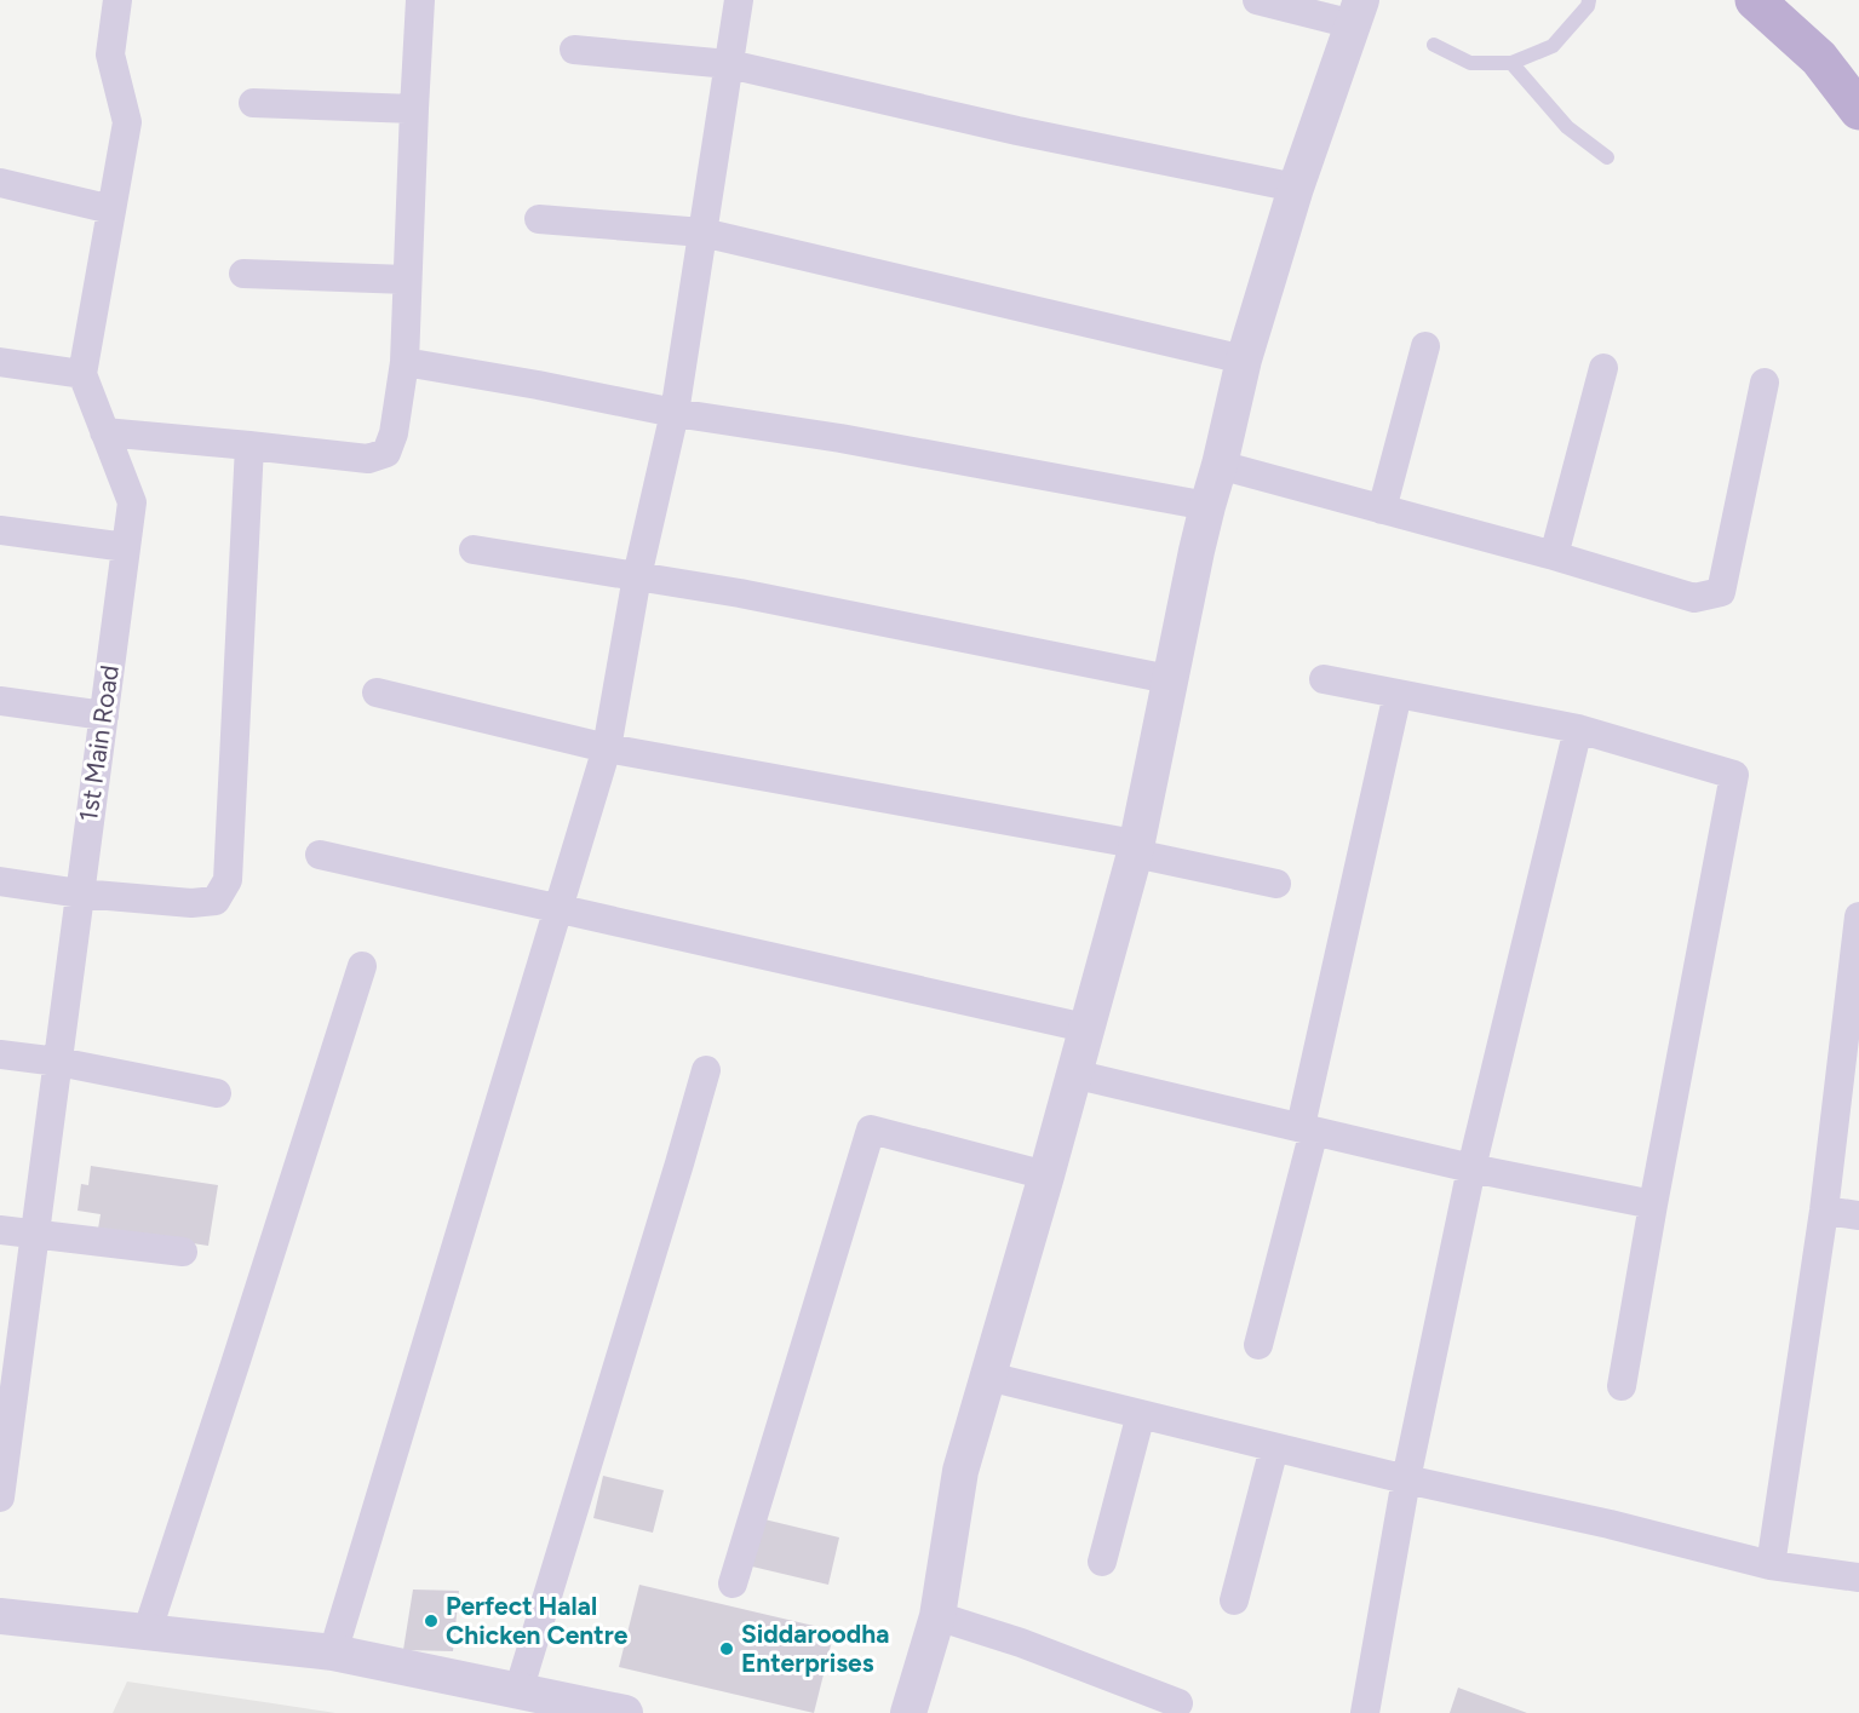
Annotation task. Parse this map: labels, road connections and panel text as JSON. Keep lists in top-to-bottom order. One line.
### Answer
{"streets":{"street":["1st Main Road"]},"places":["Perfect Halal Chicken Centre","Siddaroodha Enterprises"]}
